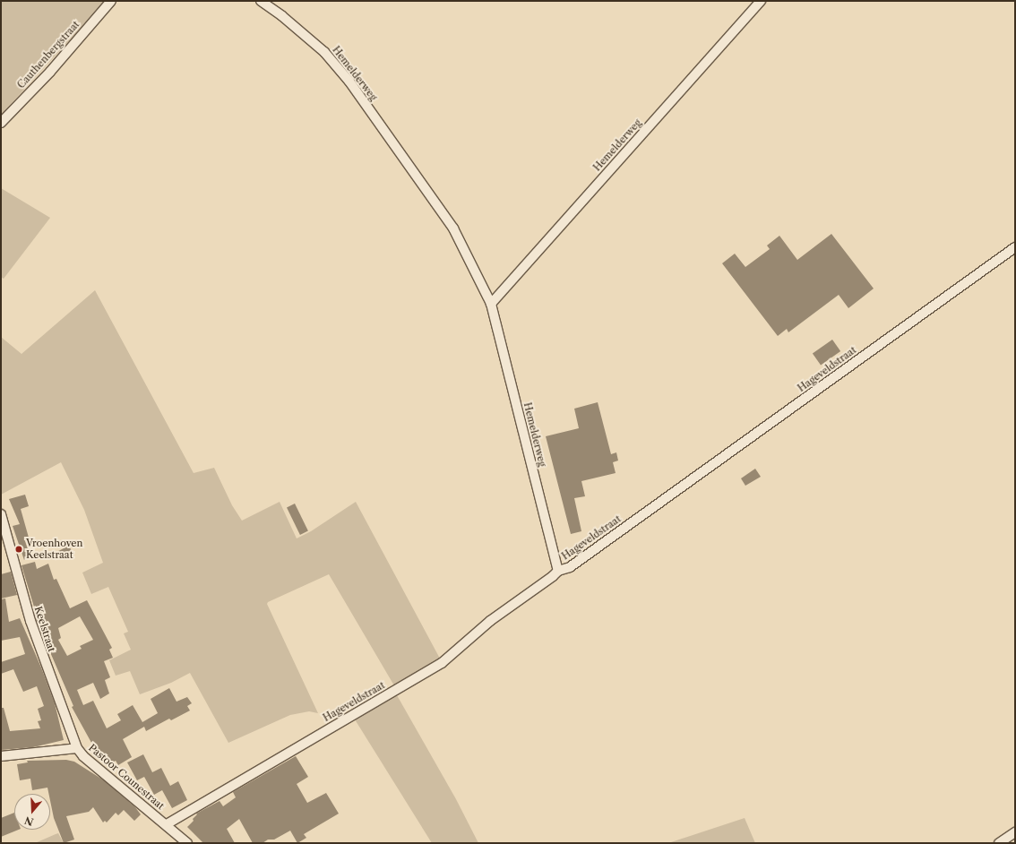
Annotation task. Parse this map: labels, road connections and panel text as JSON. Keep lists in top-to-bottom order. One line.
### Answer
{"streets":{"street":["Cauthenbergstraat","Hemelderweg","Hageveldstraat","Keelstraat","Pastoor Counestraat"]},"crossings":[["Hemelderweg","Hageveldstraat"],["Hageveldstraat","Pastoor Counestraat"],["Keelstraat","Pastoor Counestraat"]],"places":["Vroenhoven Keelstraat"],"north":"bottom"}
